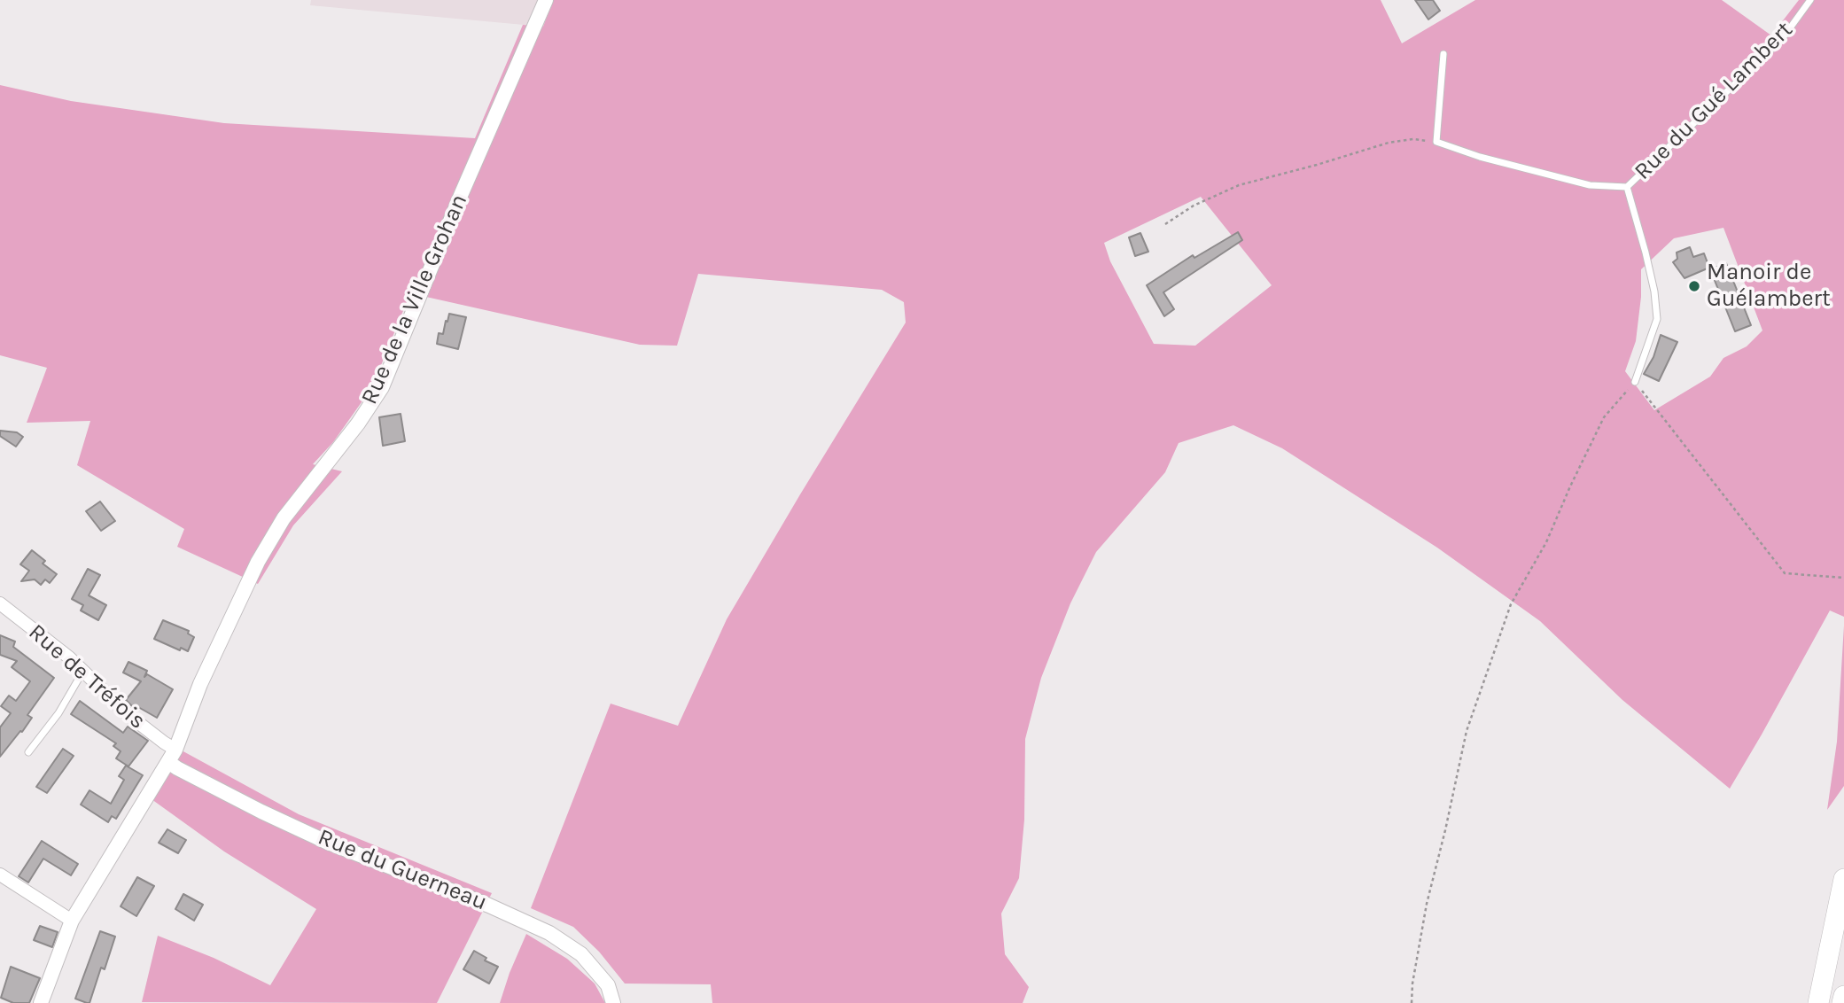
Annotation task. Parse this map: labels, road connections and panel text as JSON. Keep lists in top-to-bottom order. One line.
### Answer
{"streets":{"street":["Rue de la Ville Grohan","Rue de Tréfois","Rue du Guerneau"],"lane":["Rue du Gué Lambert"]},"crossings":[["Rue de la Ville Grohan","Rue de Tréfois"],["Rue de la Ville Grohan","Rue du Guerneau"],["Rue de Tréfois","Rue du Guerneau"]],"places":["Manoir de Guélambert"]}
